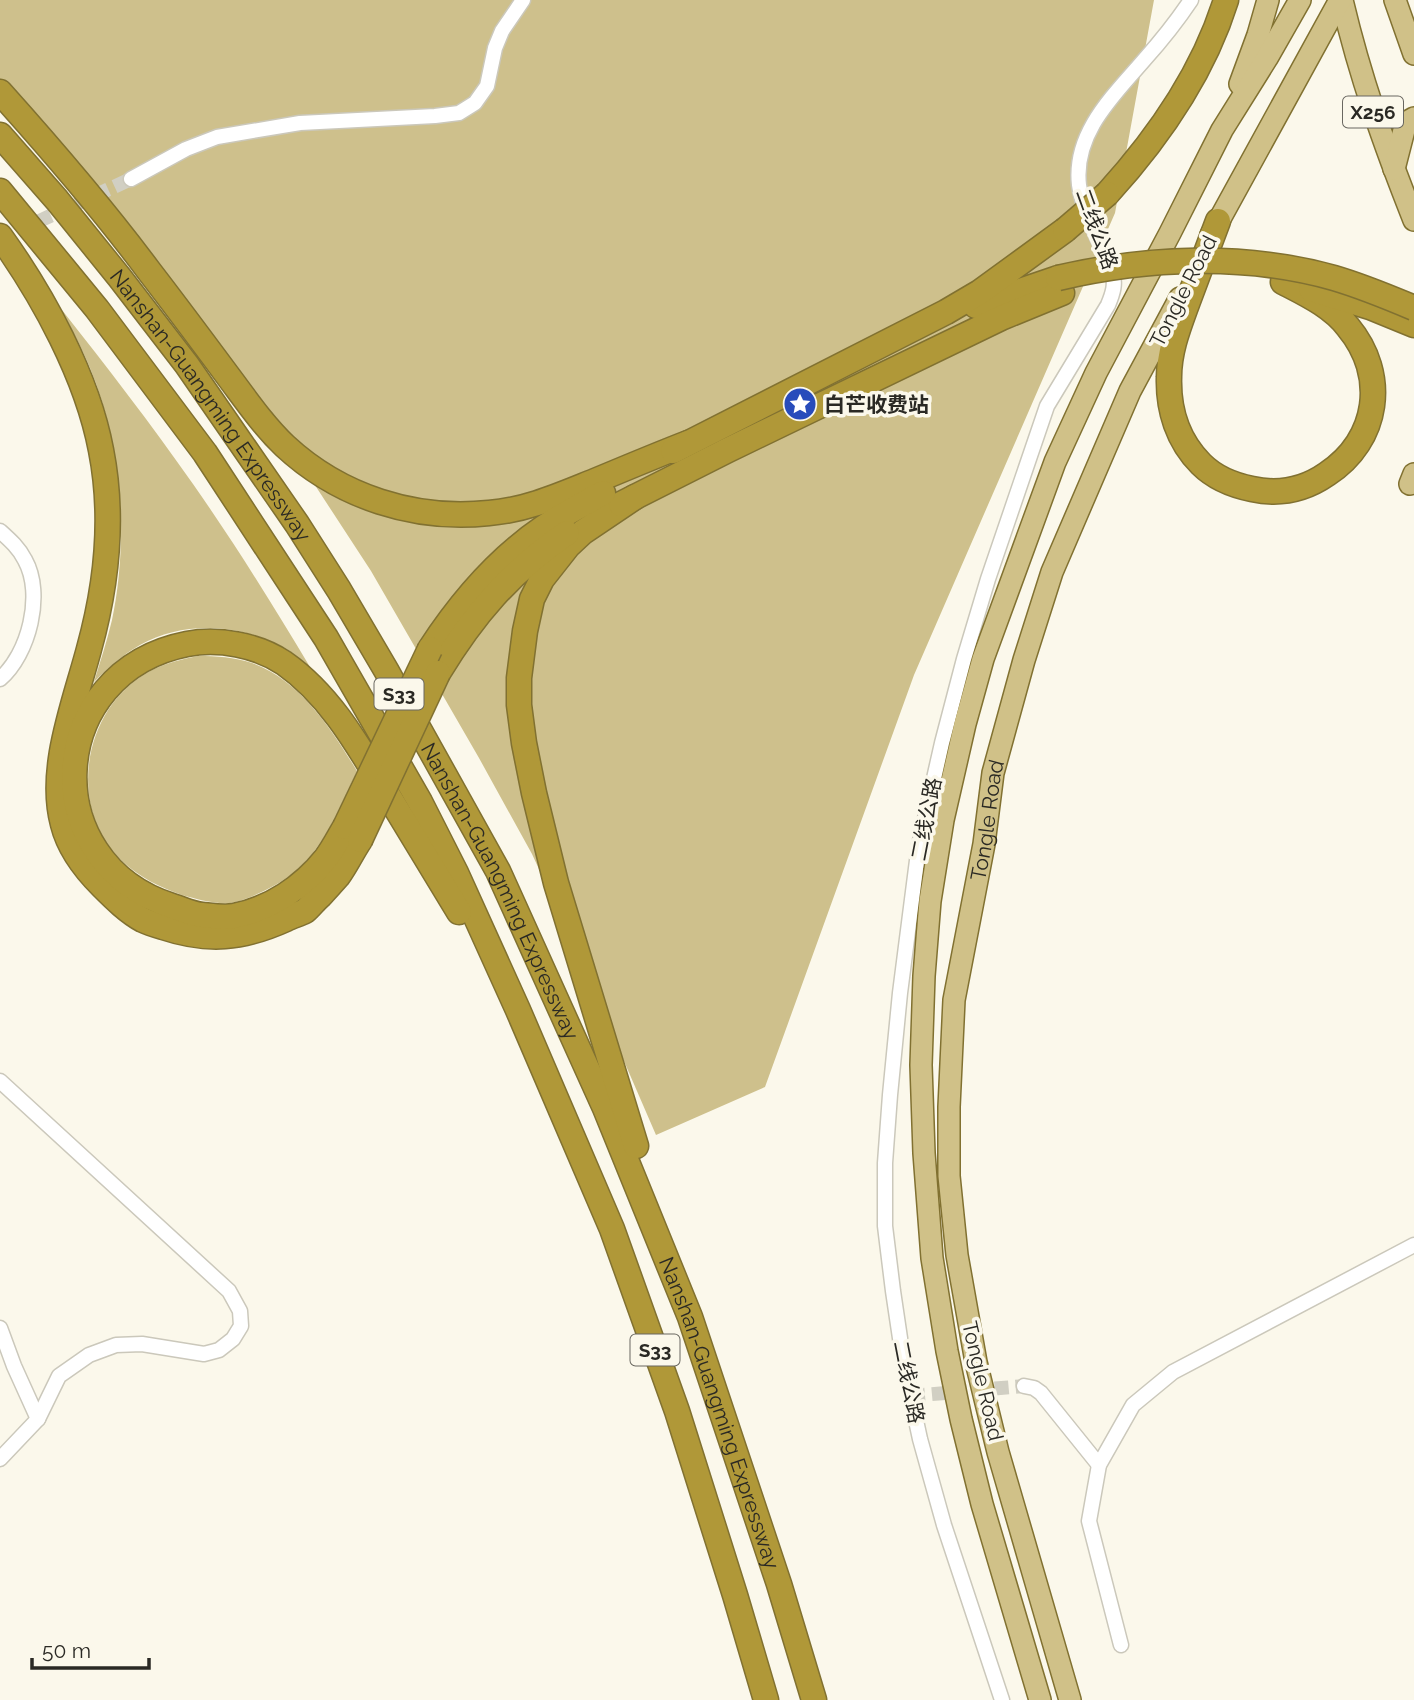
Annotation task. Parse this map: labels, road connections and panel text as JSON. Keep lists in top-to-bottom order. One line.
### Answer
{"streets":{"highway":["Nanshan-Guangming Expressway","S33"],"main road":["X256","Tongle Road"],"street":["二线公路"]},"crossings":[["X256","Tongle Road"]],"places":{"place":["白芒收费站"]},"scale_bar":"50 m"}
